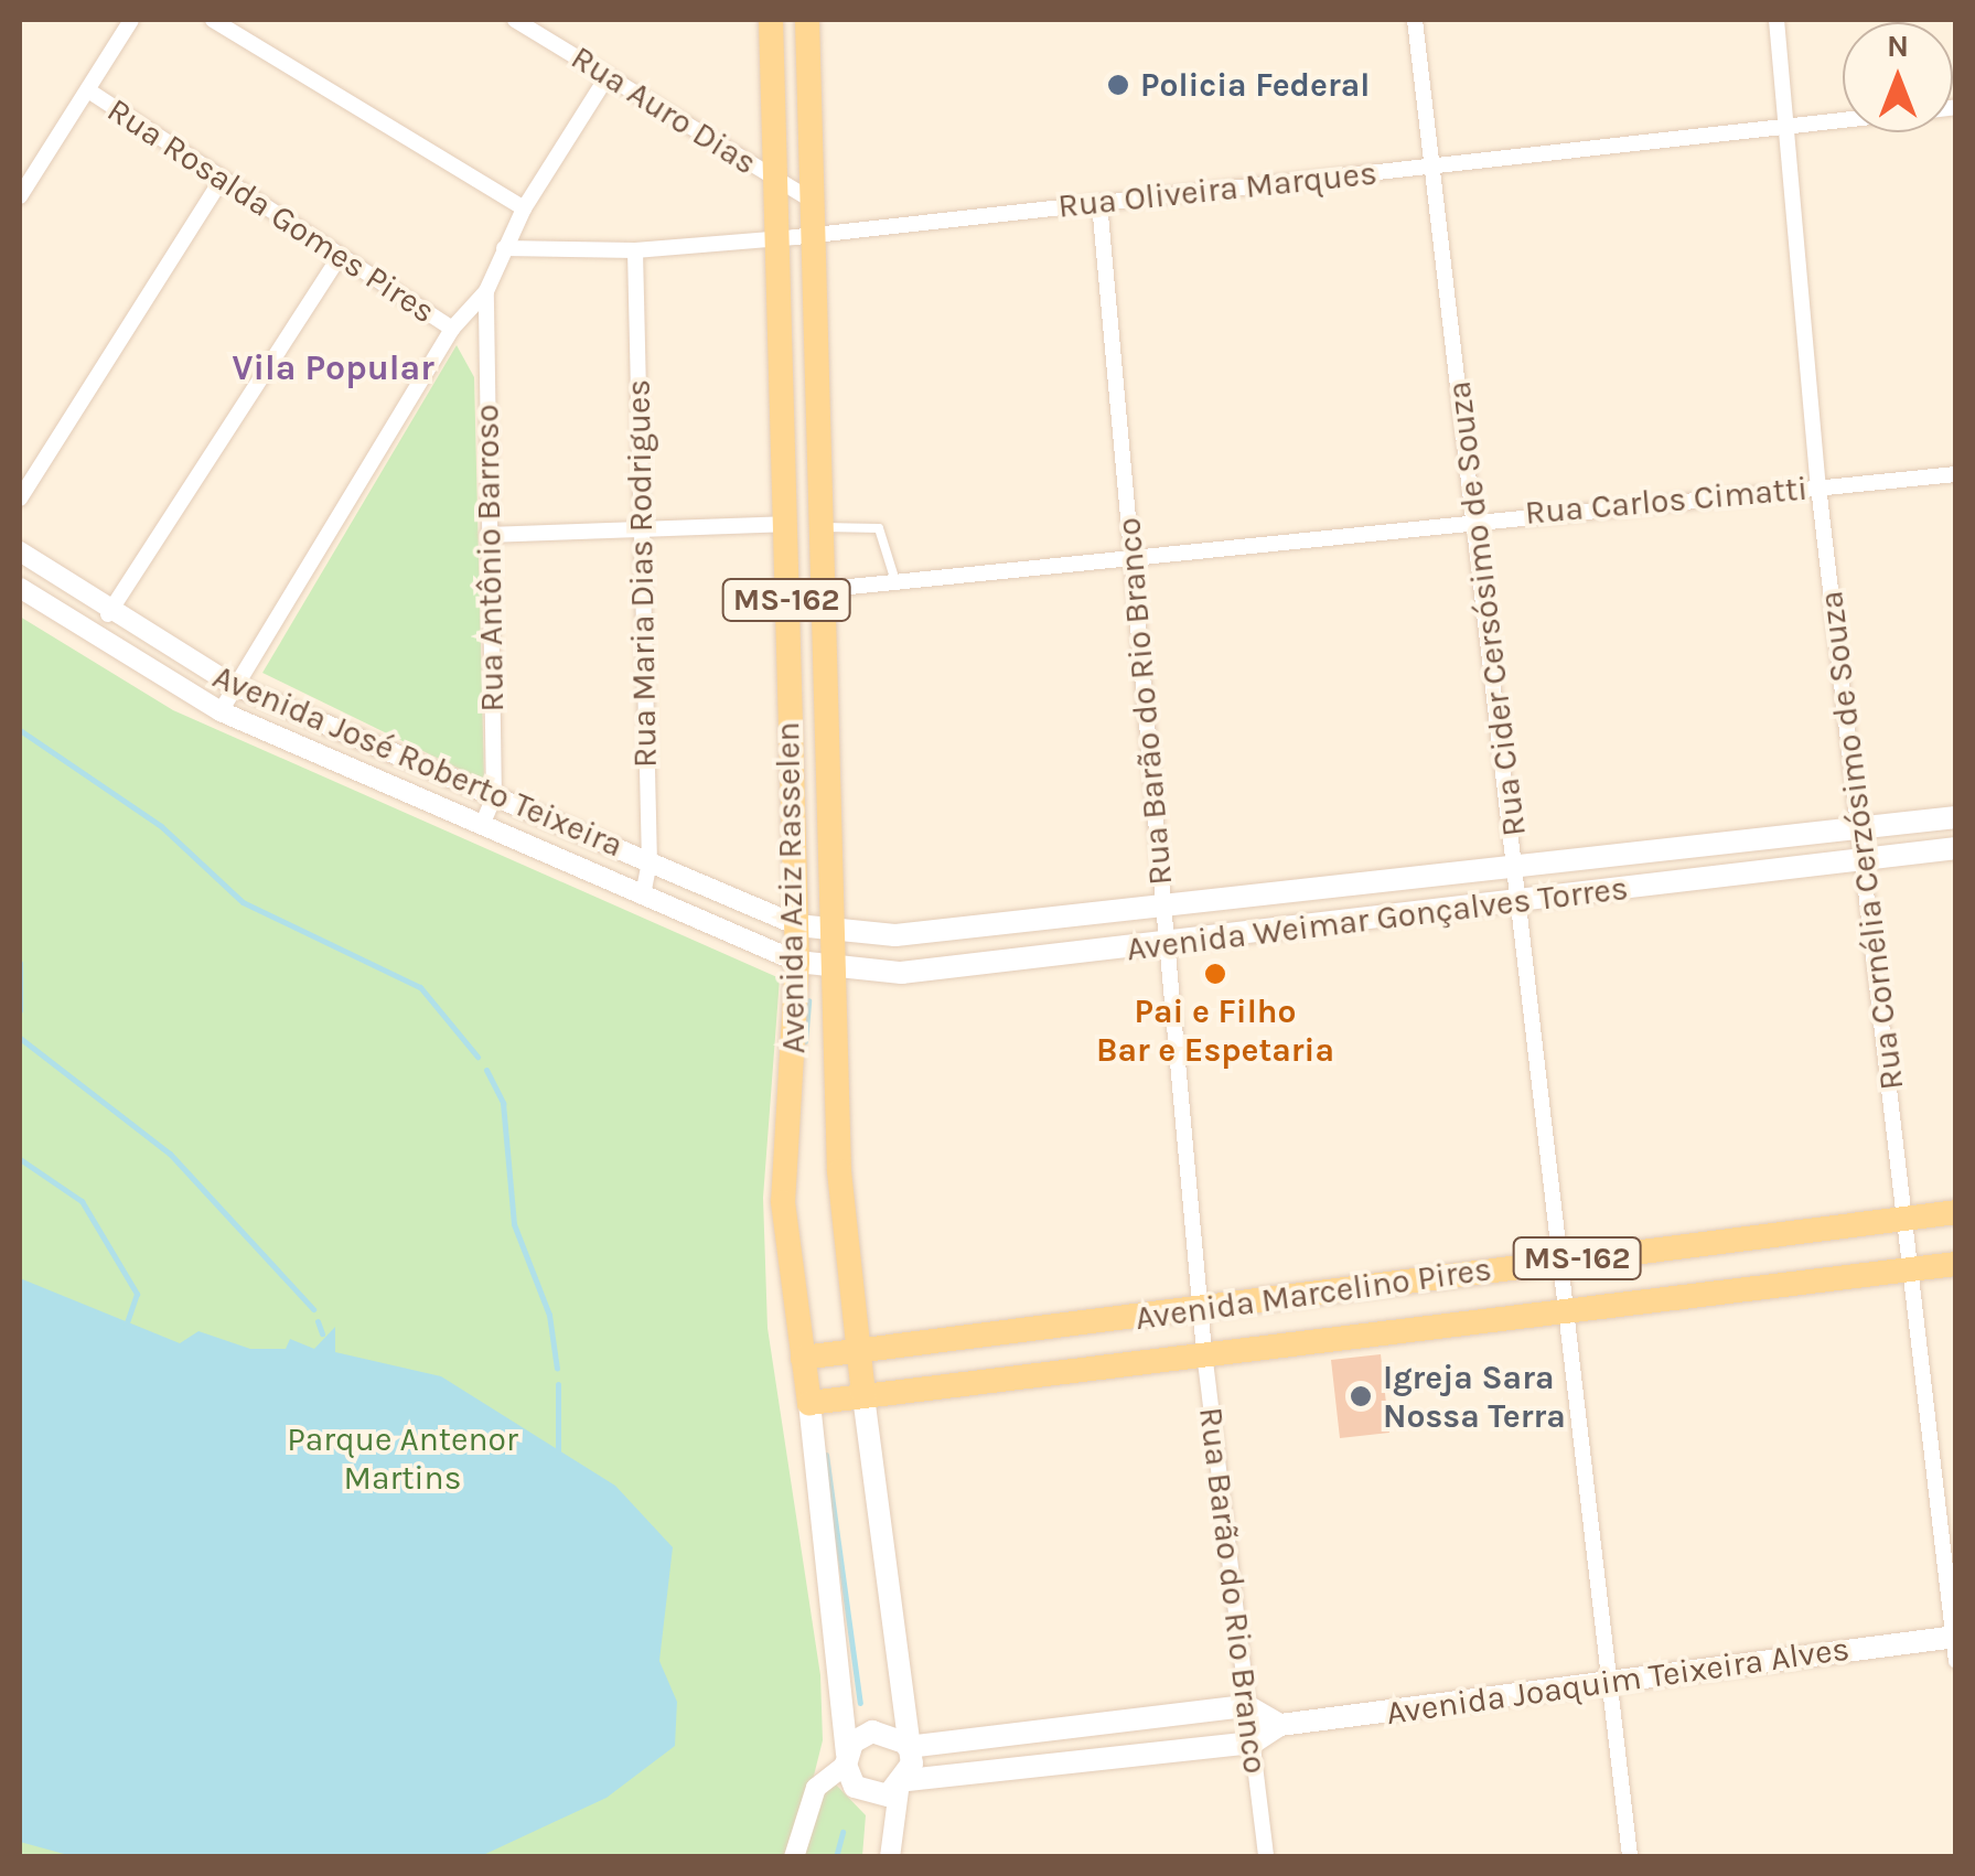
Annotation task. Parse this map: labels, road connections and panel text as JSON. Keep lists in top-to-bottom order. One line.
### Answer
{"streets":{"main road":["MS-162","Avenida José Roberto Teixeira","Avenida Aziz Rasselen","Avenida Weimar Gonçalves Torres","Avenida Marcelino Pires","Avenida Joaquim Teixeira Alves"],"street":["Rua Auro Dias","Rua Oliveira Marques","Rua Rosalda Gomes Pires","Rua Carlos Cimatti","Rua Antônio Barroso","Rua Maria Dias Rodrigues","Rua Cider Cersósimo de Souza","Rua Barão do Rio Branco","Rua Cornélia Cerzósimo de Souza"]},"crossings":[["Rua Auro Dias","Avenida Aziz Rasselen"],["Rua Oliveira Marques","Rua Maria Dias Rodrigues"],["Rua Oliveira Marques","Rua Cider Cersósimo de Souza"],["Rua Oliveira Marques","Rua Barão do Rio Branco"],["Rua Oliveira Marques","Rua Cornélia Cerzósimo de Souza"],["Rua Oliveira Marques","Avenida Aziz Rasselen"],["Rua Carlos Cimatti","Rua Cider Cersósimo de Souza"],["Rua Carlos Cimatti","Rua Barão do Rio Branco"],["Rua Carlos Cimatti","Rua Cornélia Cerzósimo de Souza"],["Rua Carlos Cimatti","Avenida Aziz Rasselen"],["Rua Antônio Barroso","Avenida José Roberto Teixeira"],["Rua Maria Dias Rodrigues","Avenida José Roberto Teixeira"],["Rua Cider Cersósimo de Souza","Avenida Weimar Gonçalves Torres"],["Rua Cider Cersósimo de Souza","Avenida Marcelino Pires"],["Rua Cider Cersósimo de Souza","Avenida Joaquim Teixeira Alves"],["Rua Barão do Rio Branco","Avenida Weimar Gonçalves Torres"],["Rua Barão do Rio Branco","Avenida Marcelino Pires"],["Rua Barão do Rio Branco","Avenida Joaquim Teixeira Alves"],["Avenida José Roberto Teixeira","Avenida Aziz Rasselen"],["Avenida José Roberto Teixeira","Avenida Weimar Gonçalves Torres"],["Rua Cornélia Cerzósimo de Souza","Avenida Weimar Gonçalves Torres"],["Rua Cornélia Cerzósimo de Souza","Avenida Marcelino Pires"],["Rua Cornélia Cerzósimo de Souza","Avenida Joaquim Teixeira Alves"],["Avenida Aziz Rasselen","Avenida Weimar Gonçalves Torres"],["Avenida Aziz Rasselen","Avenida Marcelino Pires"]],"districts":["Vila Popular"],"parks":["Parque Antenor Martins"],"places":["Policia Federal","Pai e Filho Bar e Espetaria","Igreja Sara Nossa Terra"],"north":"top"}
